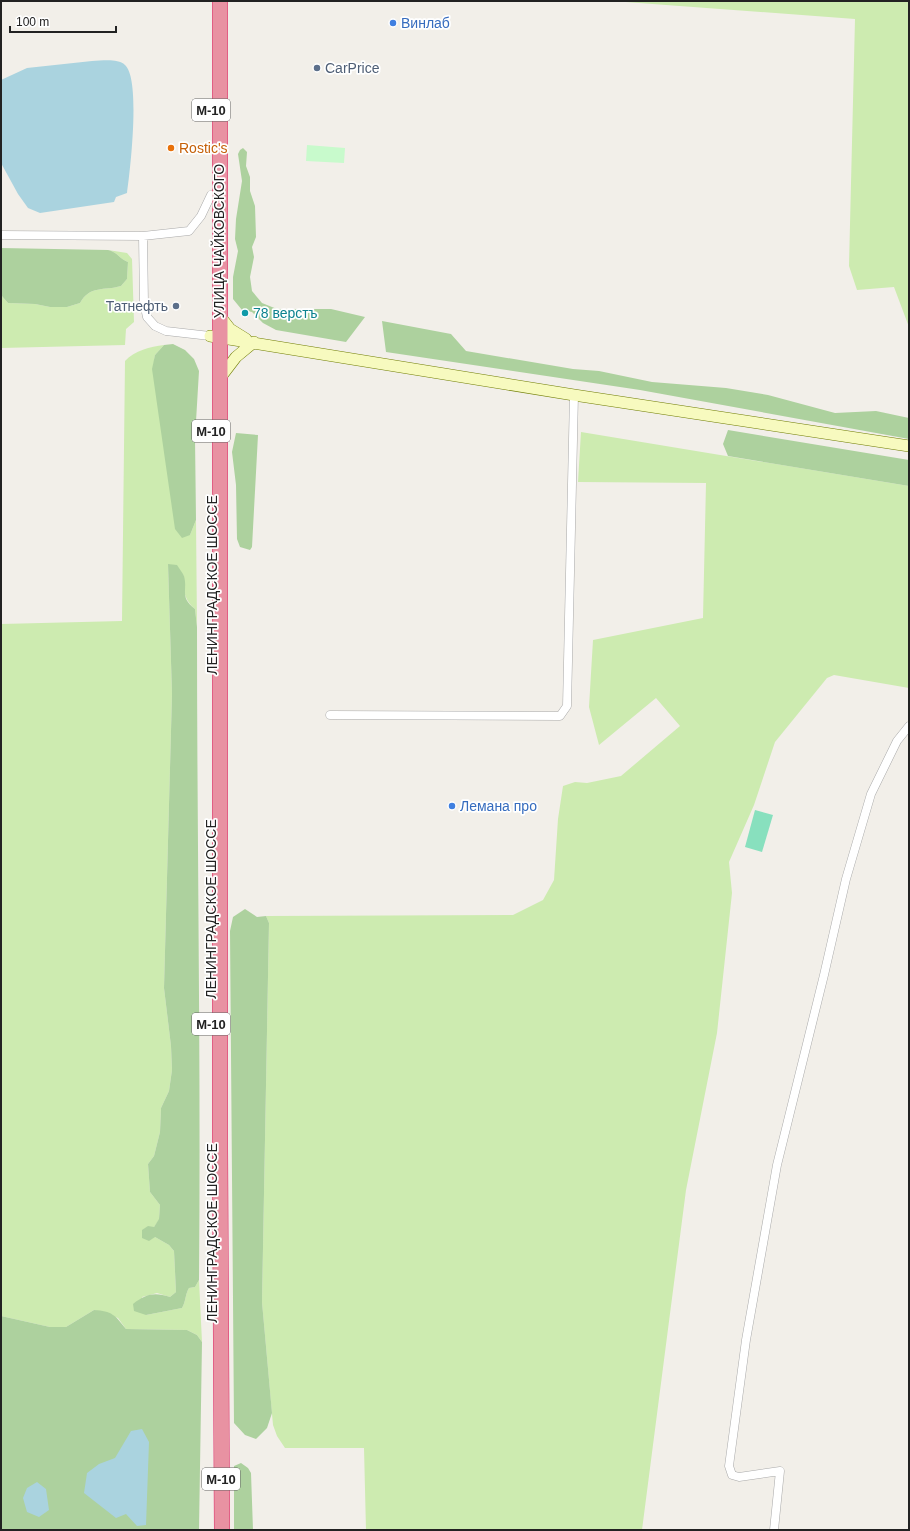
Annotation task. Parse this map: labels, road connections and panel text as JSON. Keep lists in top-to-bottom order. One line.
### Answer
{"streets":{"highway":["М-10","УЛИЦА ЧАЙКОВСКОГО","ЛЕНИНГРАДСКОЕ ШОССЕ"]},"crossings":[["УЛИЦА ЧАЙКОВСКОГО","ЛЕНИНГРАДСКОЕ ШОССЕ"]],"places":["Винлаб","CarPrice","Rostic's","Татнефть","78 верстъ","Лемана про"],"scale_bar":"100 m"}
